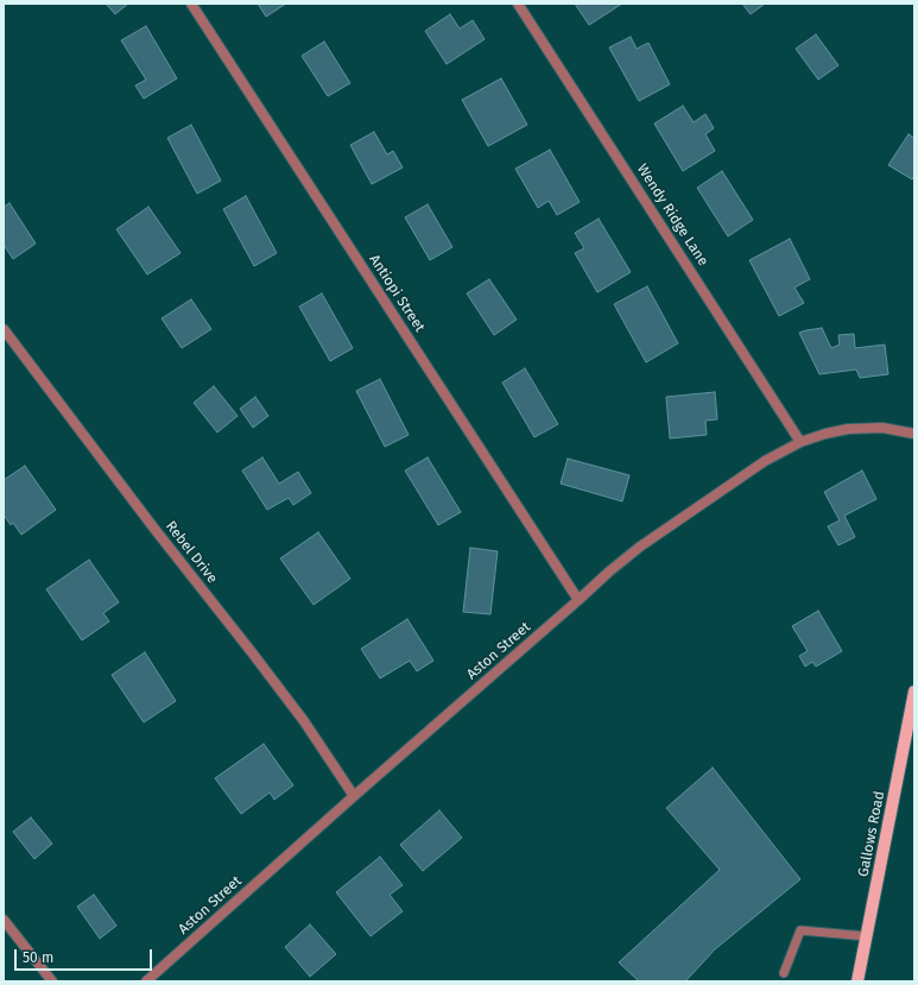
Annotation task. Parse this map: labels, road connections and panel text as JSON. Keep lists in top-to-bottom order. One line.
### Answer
{"streets":{"main road":["Gallows Road"],"street":["Wendy Ridge Lane","Antiopi Street","Rebel Drive","Aston Street"]},"crossings":[["Wendy Ridge Lane","Aston Street"],["Antiopi Street","Aston Street"],["Rebel Drive","Aston Street"]],"scale_bar":"50 m"}
